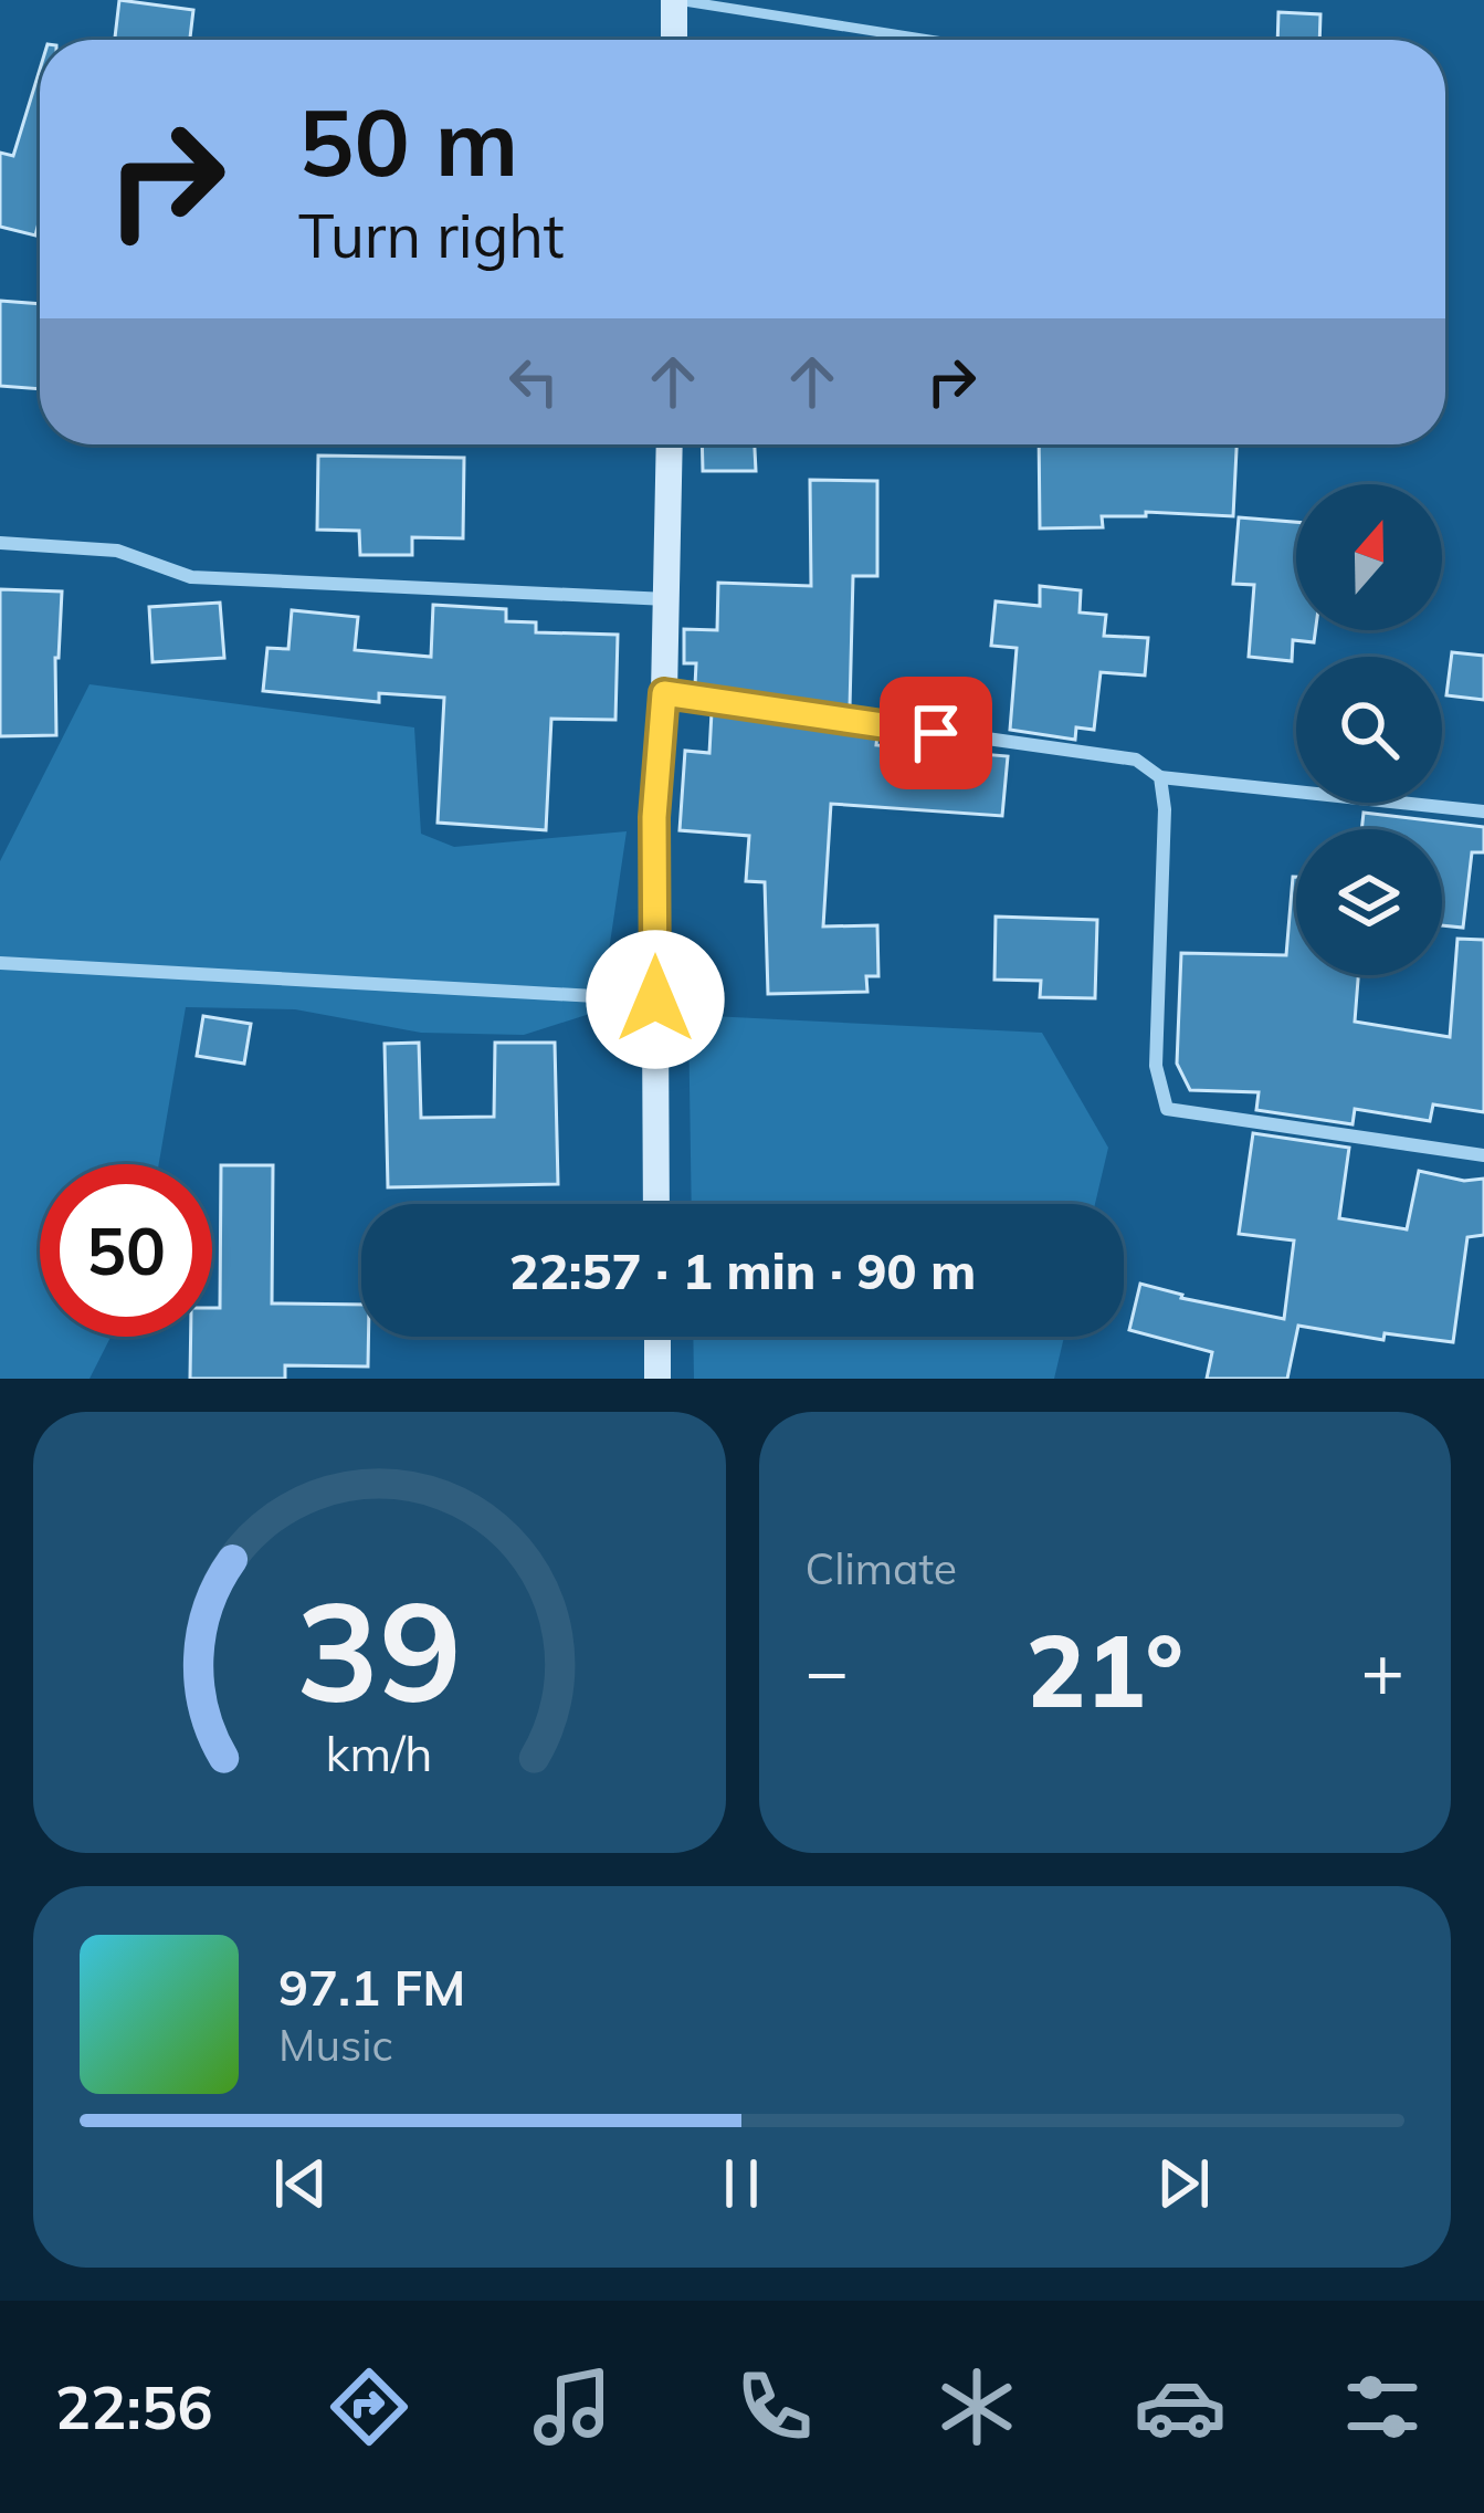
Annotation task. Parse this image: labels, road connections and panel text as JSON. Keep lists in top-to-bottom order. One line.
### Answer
{"north":"top","page":{"turn":["50 m","Turn right"],"limit":"50","trip":"22:57 · 1 min · 90 m","tile":"Climate","heat":["−","21°","+"],"song":["97.1 FM","Music"],"tabs":"22:56","gauge":["39","km/h"]}}
